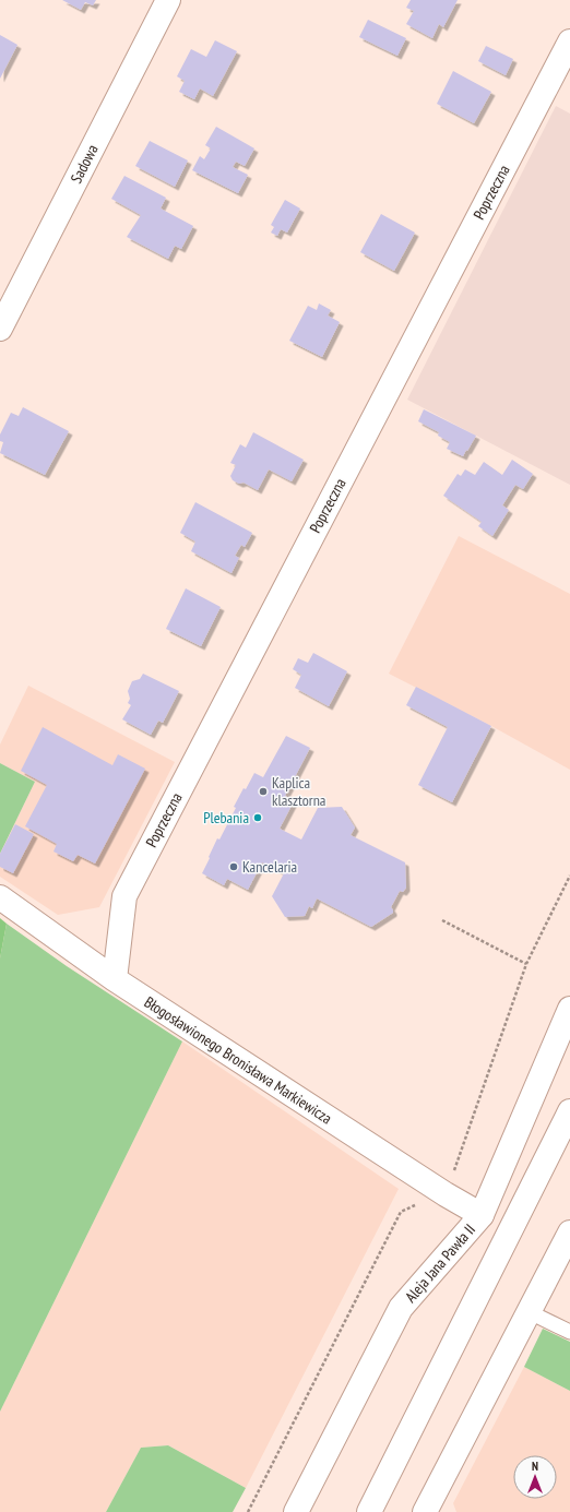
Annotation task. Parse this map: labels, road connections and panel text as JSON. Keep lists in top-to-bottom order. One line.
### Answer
{"streets":{"street":["Sadowa","Poprzeczna","Błogosławionego Bronisława Markiewicza","Aleja Jana Pawła II"]},"crossings":[["Poprzeczna","Błogosławionego Bronisława Markiewicza"],["Błogosławionego Bronisława Markiewicza","Aleja Jana Pawła II"]],"places":["Kaplica klasztorna","Plebania","Kancelaria"],"north":"top"}
